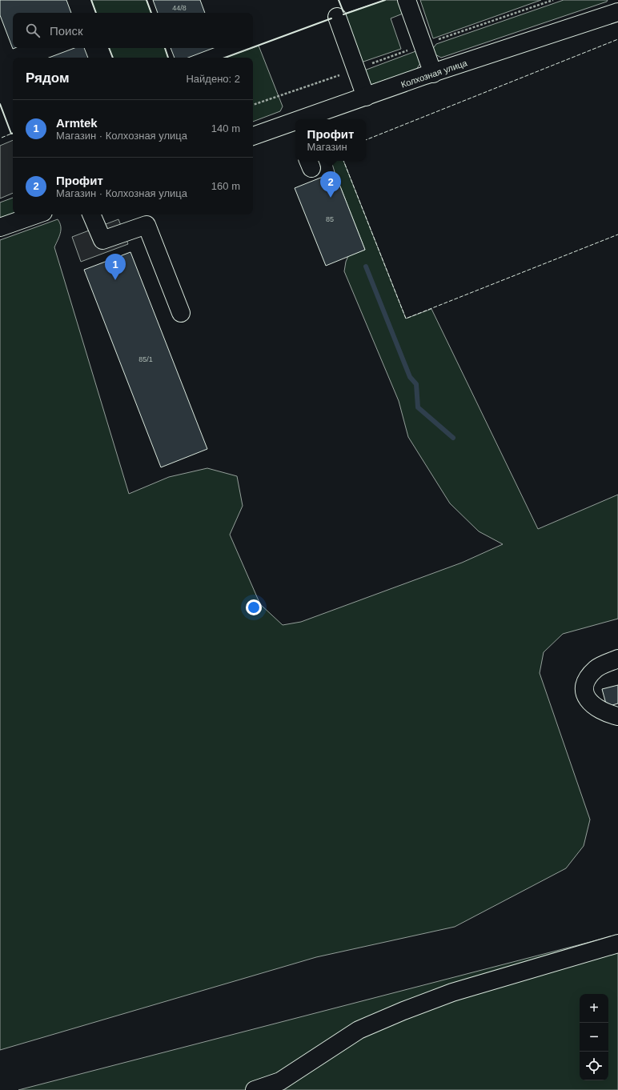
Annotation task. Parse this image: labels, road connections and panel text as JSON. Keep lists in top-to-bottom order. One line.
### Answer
{"streets":{"street":["Колхозная улица"]},"house_numbers":["44/8","85","85/1"],"page":{"search":"Поиск","heading":["Рядом","Найдено: 2"],"list":[{"mark":"1","name":"Armtek","note":"Магазин · Колхозная улица","value":"140 m"},{"mark":"2","name":"Профит","note":"Магазин · Колхозная улица","value":"160 m"}],"popup":["Профит","Магазин"],"pins":["2","1"],"map_buttons":["+","−"]}}
